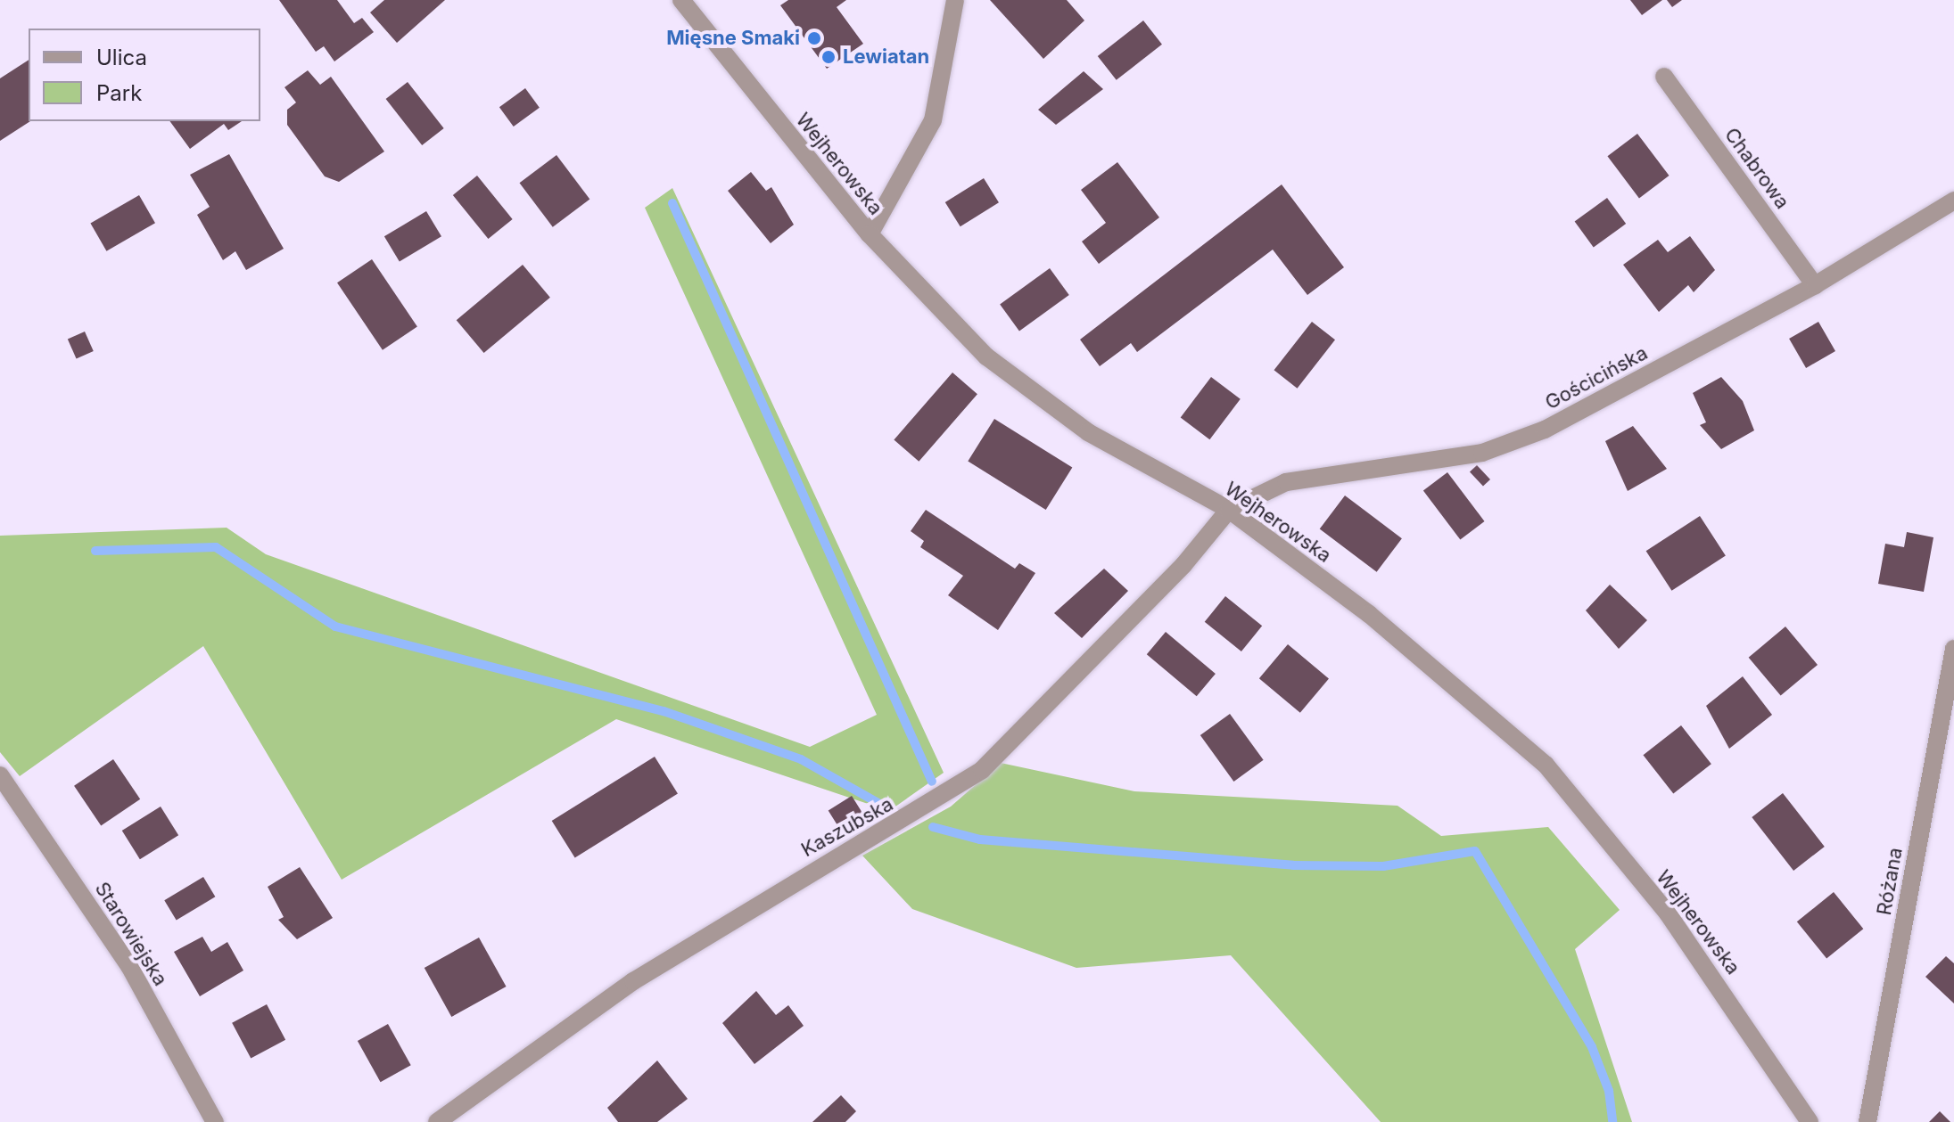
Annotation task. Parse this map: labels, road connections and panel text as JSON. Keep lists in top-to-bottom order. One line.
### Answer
{"streets":{"street":["Wejherowska","Chabrowa","Gościcińska","Kaszubska","Różana","Starowiejska"]},"crossings":[["Wejherowska","Gościcińska"],["Wejherowska","Kaszubska"],["Chabrowa","Gościcińska"],["Gościcińska","Kaszubska"]],"places":["Mięsne Smaki","Lewiatan"],"legend":["Ulica","Park"]}
